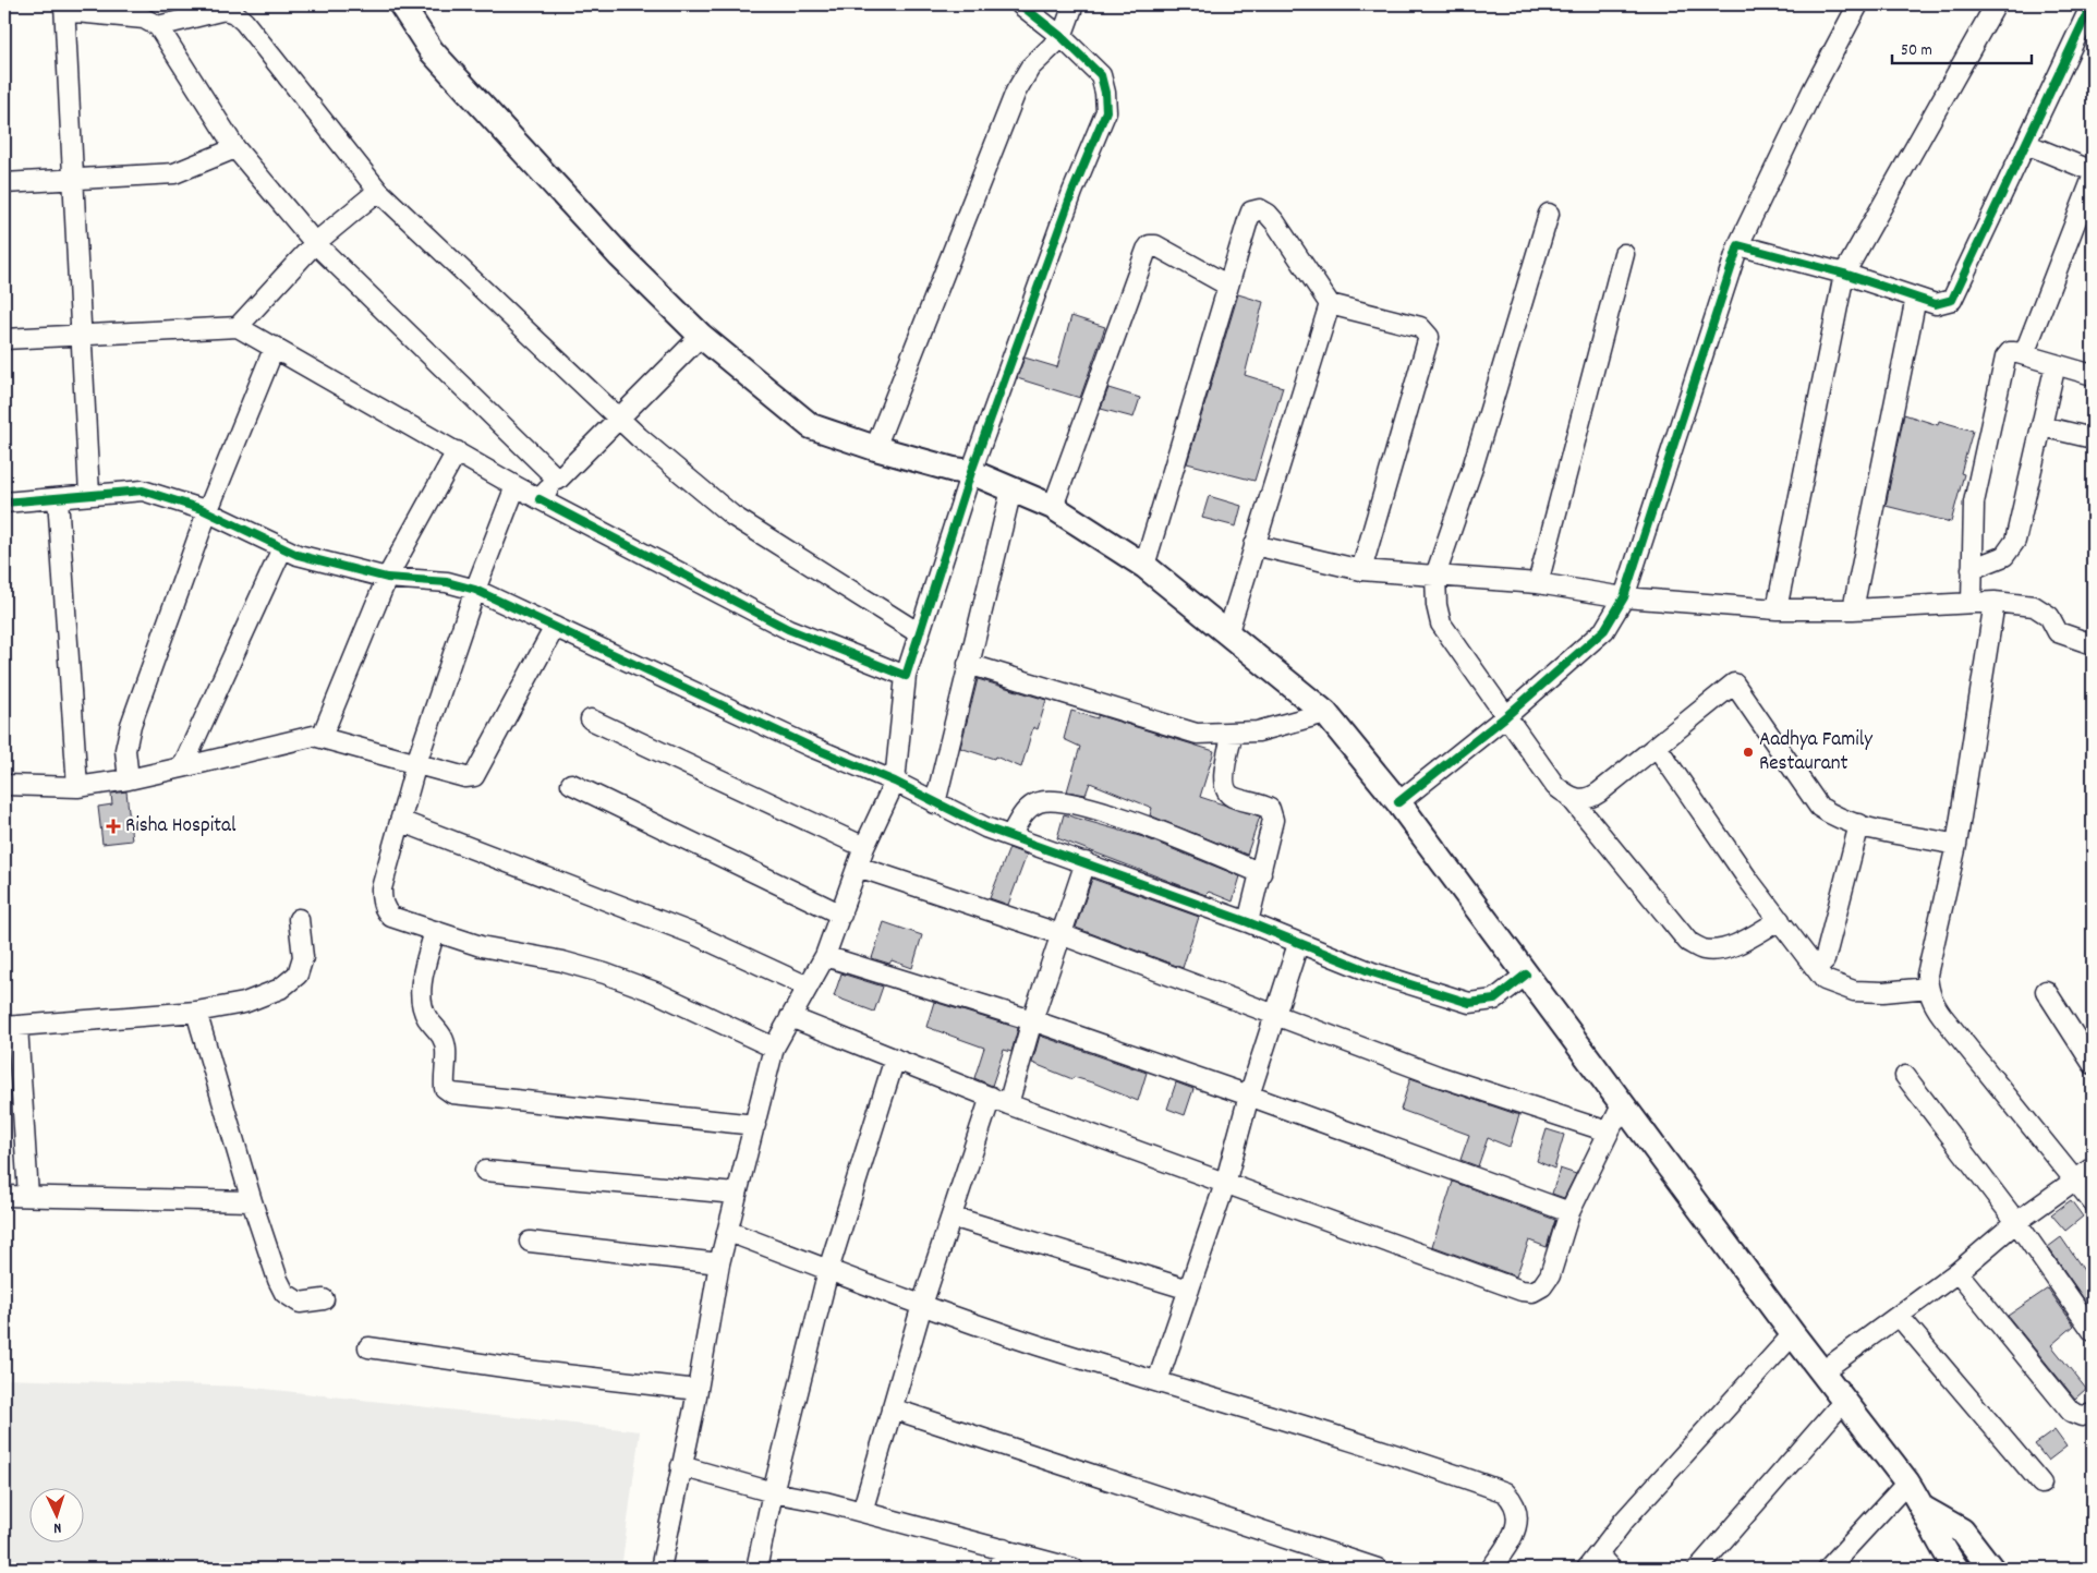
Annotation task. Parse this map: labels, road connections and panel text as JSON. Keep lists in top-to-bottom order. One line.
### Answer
{"places":{"other":["Aadhya Family Restaurant"],"health":["Risha Hospital"]},"scale_bar":"50 m","north":"bottom"}
